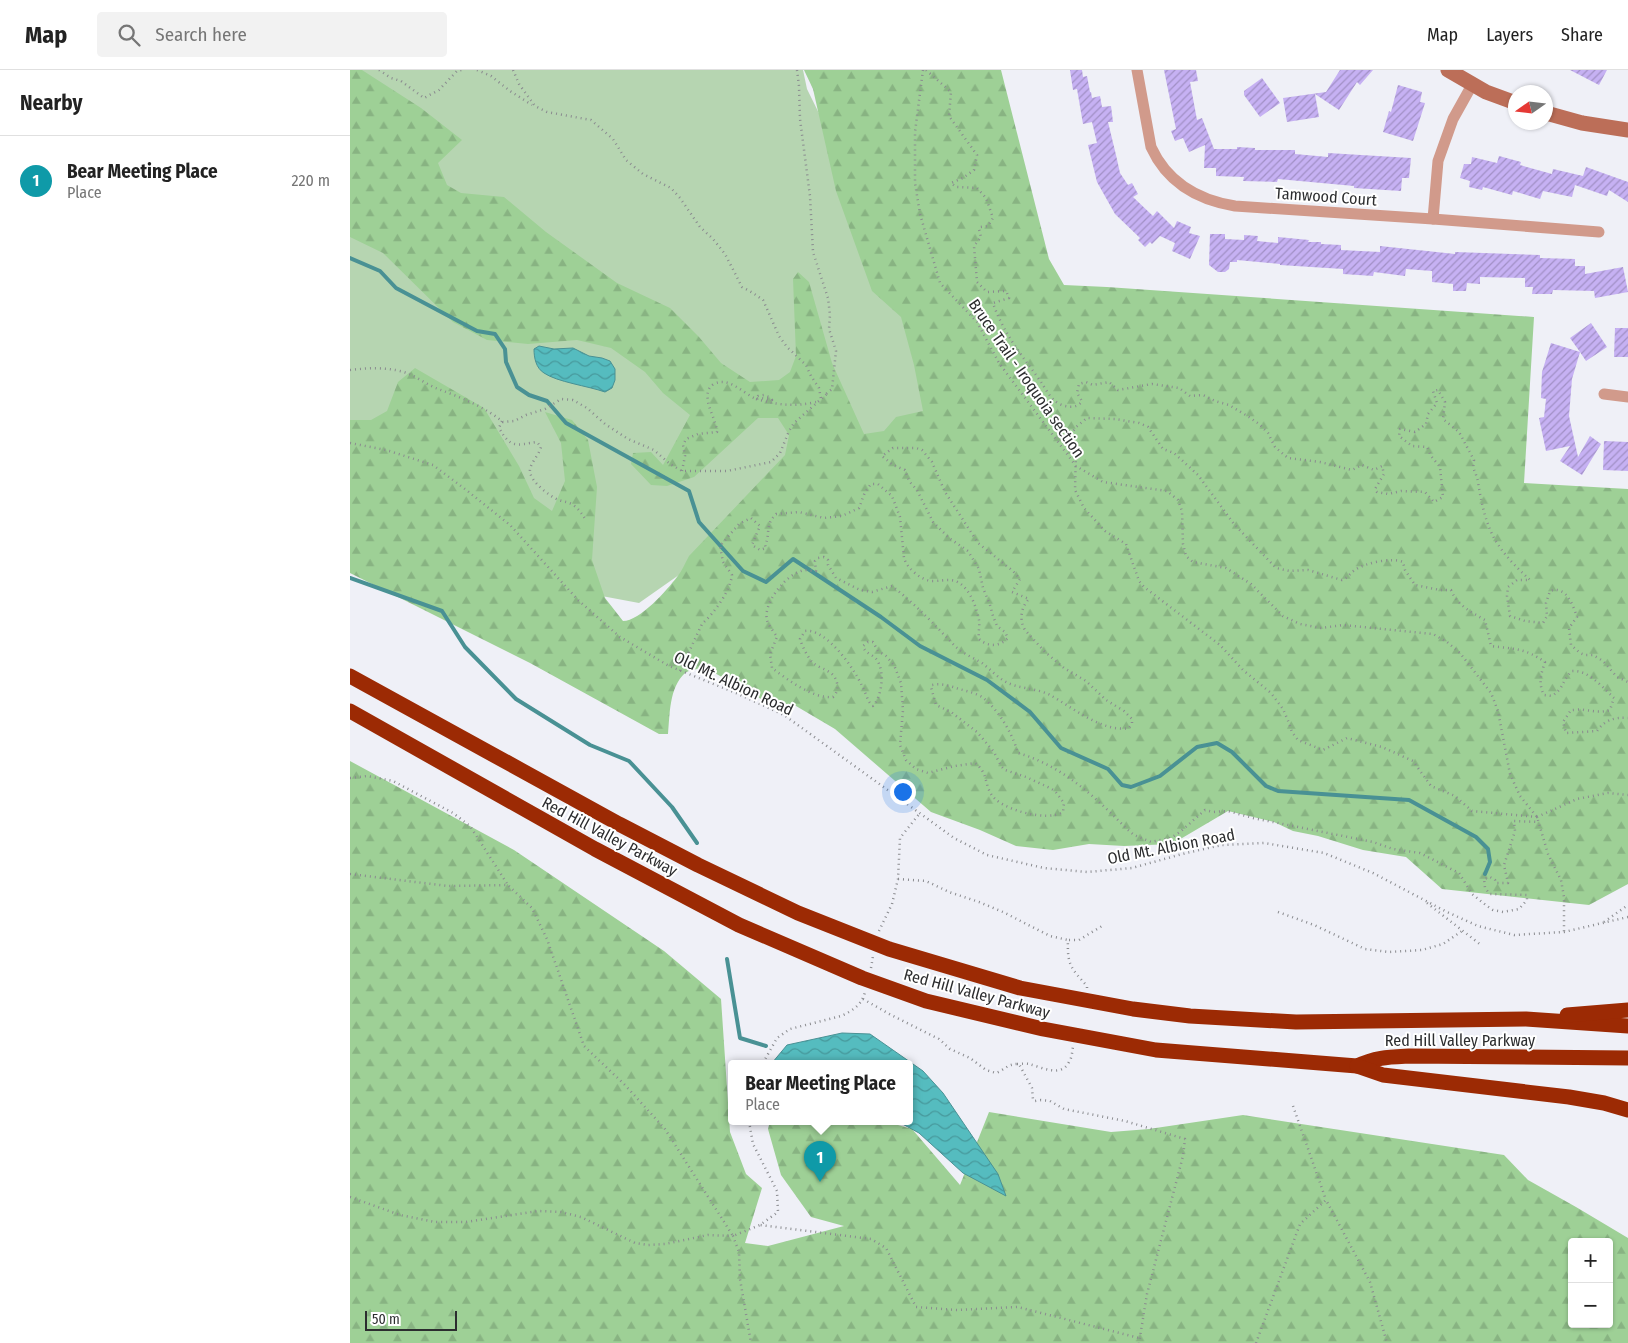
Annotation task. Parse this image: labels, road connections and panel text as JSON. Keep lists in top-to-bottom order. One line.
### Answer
{"streets":{"highway":["Red Hill Valley Parkway"],"street":["Tamwood Court"],"path":["Bruce Trail - Iroquoia section","Old Mt. Albion Road"]},"scale_bar":"50 m","north":"left","page":{"header":"Map","search":"Search here","nav":["Map","Layers","Share"],"heading":"Nearby","list":[{"mark":"1","name":"Bear Meeting Place","note":"Place","value":"220 m"}],"popup":["Bear Meeting Place","Place"],"pins":"1","map_buttons":["+","−"],"scale":"50 m"}}
